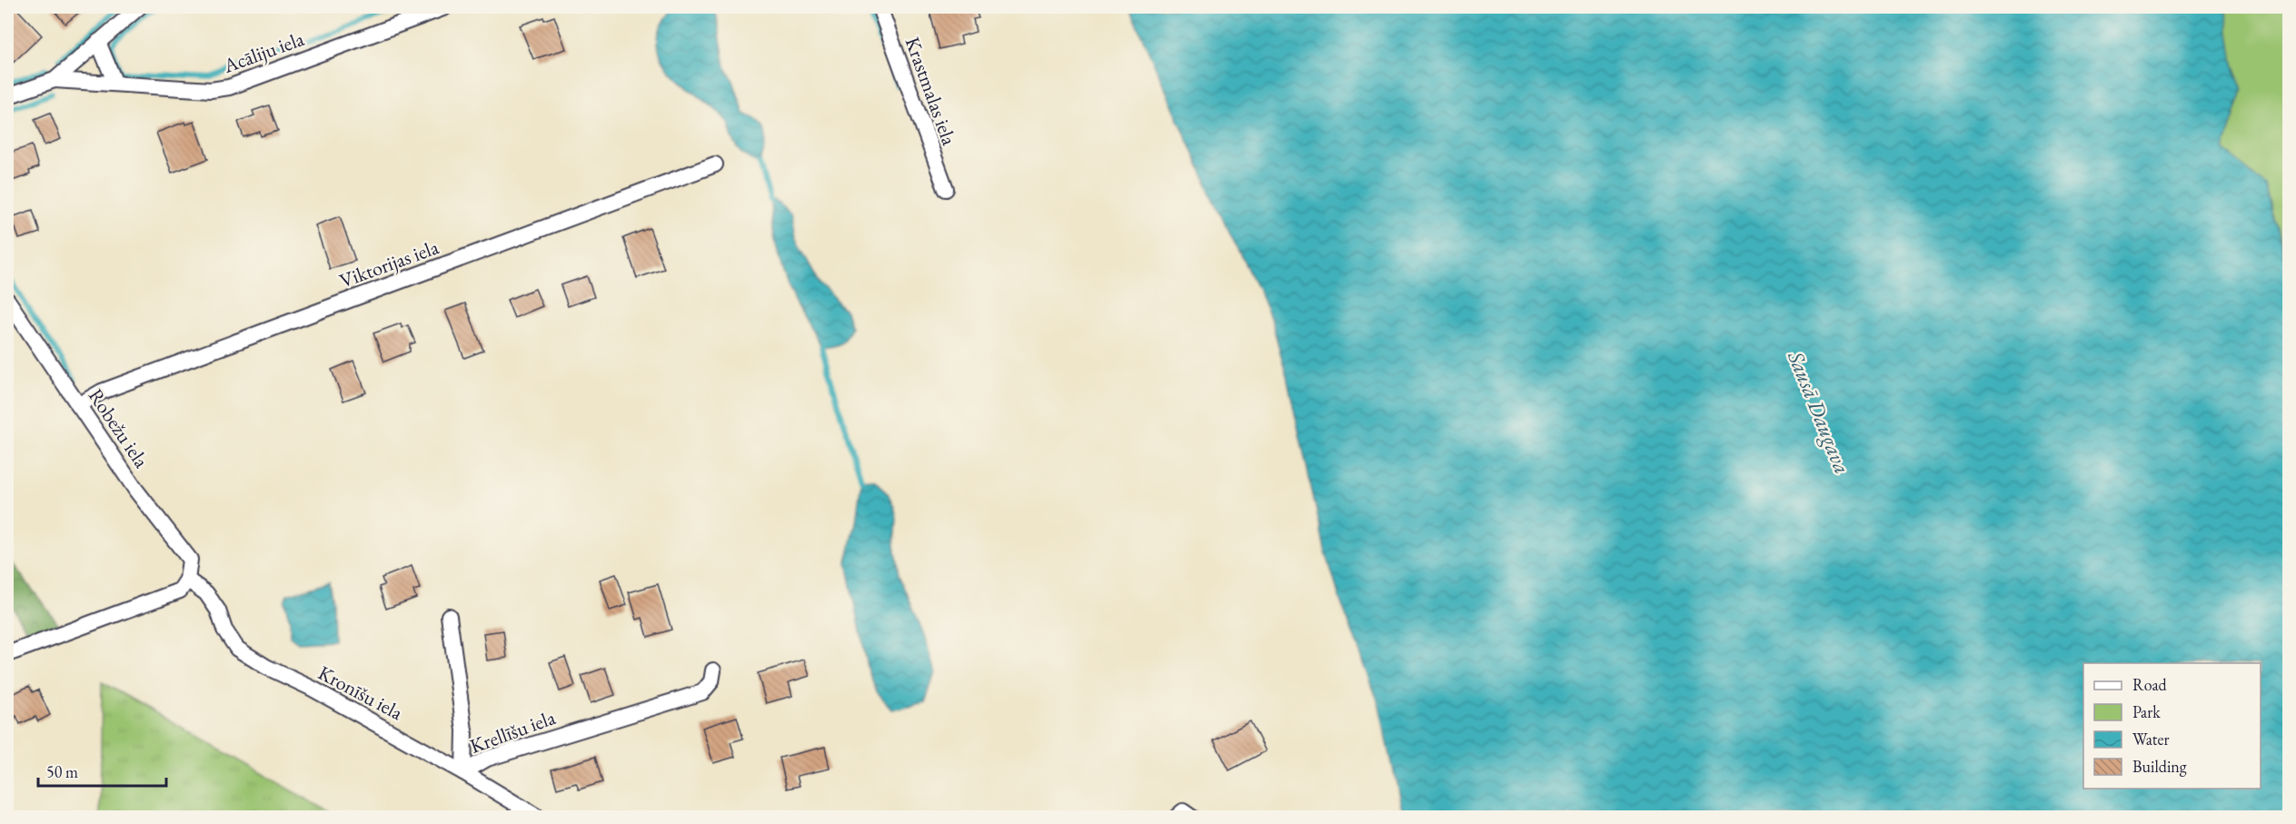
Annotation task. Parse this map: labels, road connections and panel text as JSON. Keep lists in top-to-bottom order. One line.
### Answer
{"streets":{"street":["Acāliju iela","Krastmalas iela","Viktorijas iela","Robežu iela","Kronīšu iela","Krellīšu iela"]},"crossings":[["Viktorijas iela","Robežu iela"],["Robežu iela","Kronīšu iela"],["Kronīšu iela","Krellīšu iela"]],"water":["Sausā Daugava"],"legend":["Road","Park","Water","Building"],"scale_bar":"50 m"}
